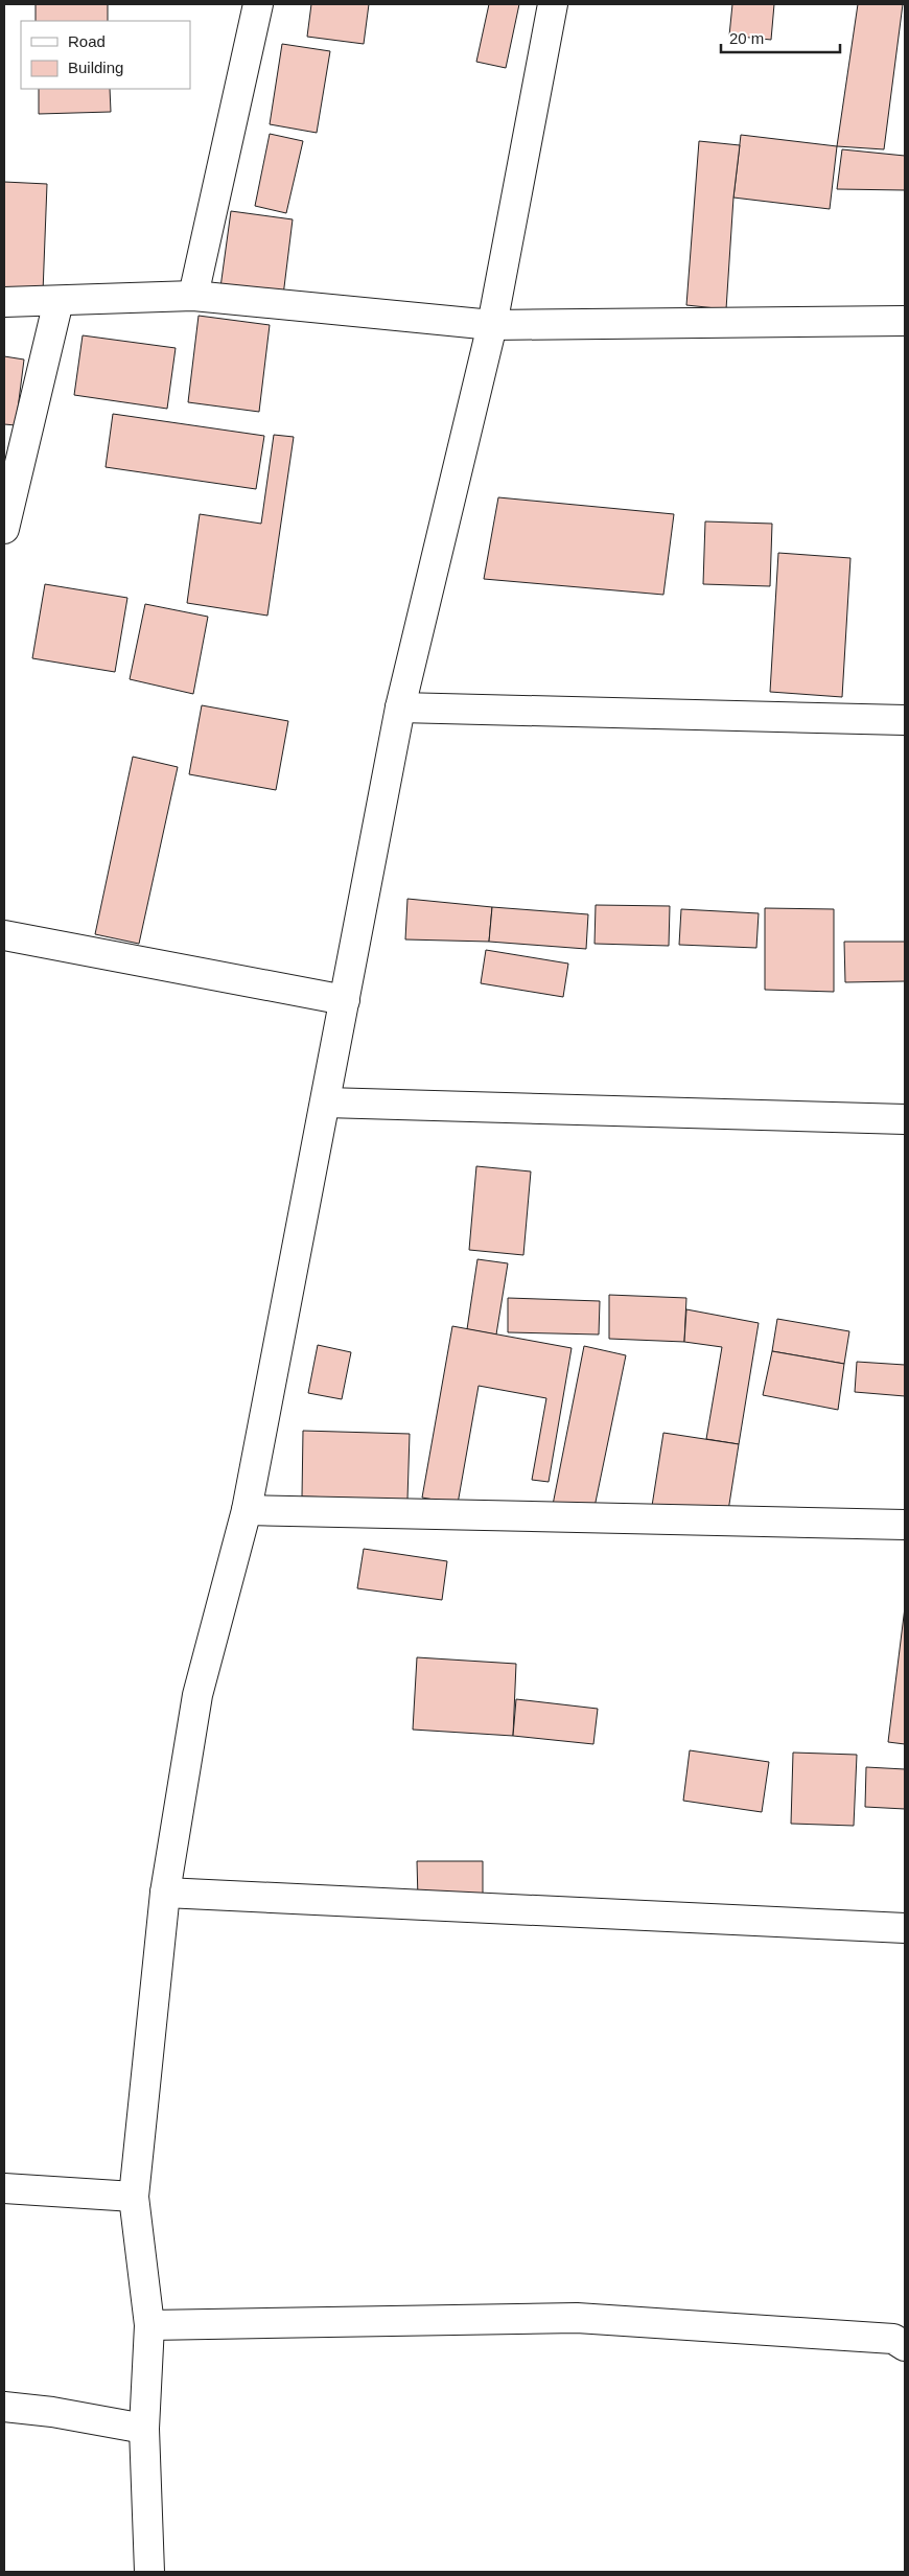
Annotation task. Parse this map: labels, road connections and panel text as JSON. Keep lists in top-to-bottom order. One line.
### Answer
{"legend":["Road","Building"],"scale_bar":"20 m"}
